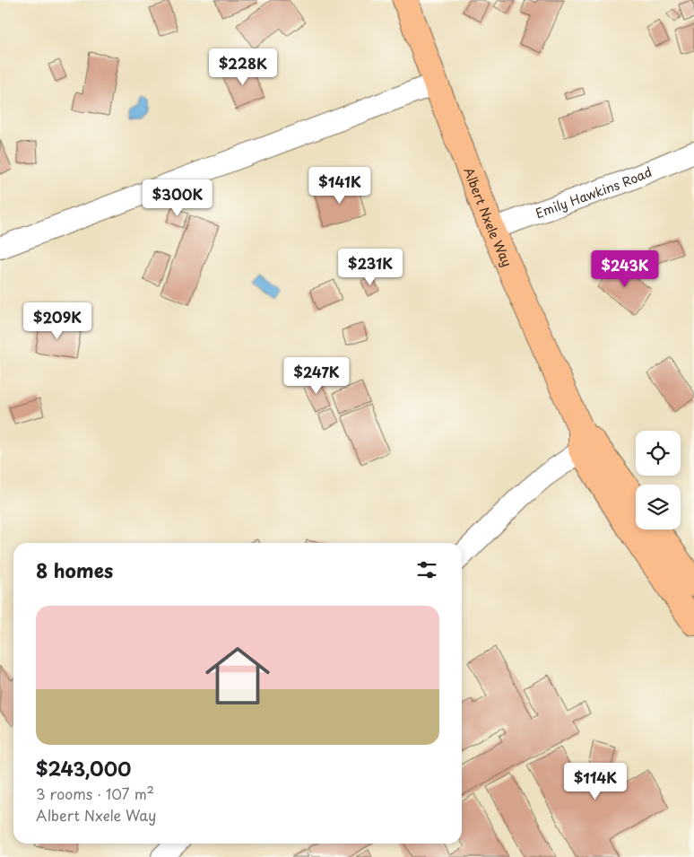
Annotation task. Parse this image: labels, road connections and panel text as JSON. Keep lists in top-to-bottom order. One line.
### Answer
{"streets":{"main road":["Albert Nxele Way"],"street":["Emily Hawkins Road"]},"crossings":[["Emily Hawkins Road","Albert Nxele Way"]],"page":{"price":["$228K","$141K","$300K","$231K","$243K","$209K","$247K","$114K"],"heading":"8 homes","list":[{"name":"$243,000","note":"3 rooms · 107 m² · Albert Nxele Way"}]}}
